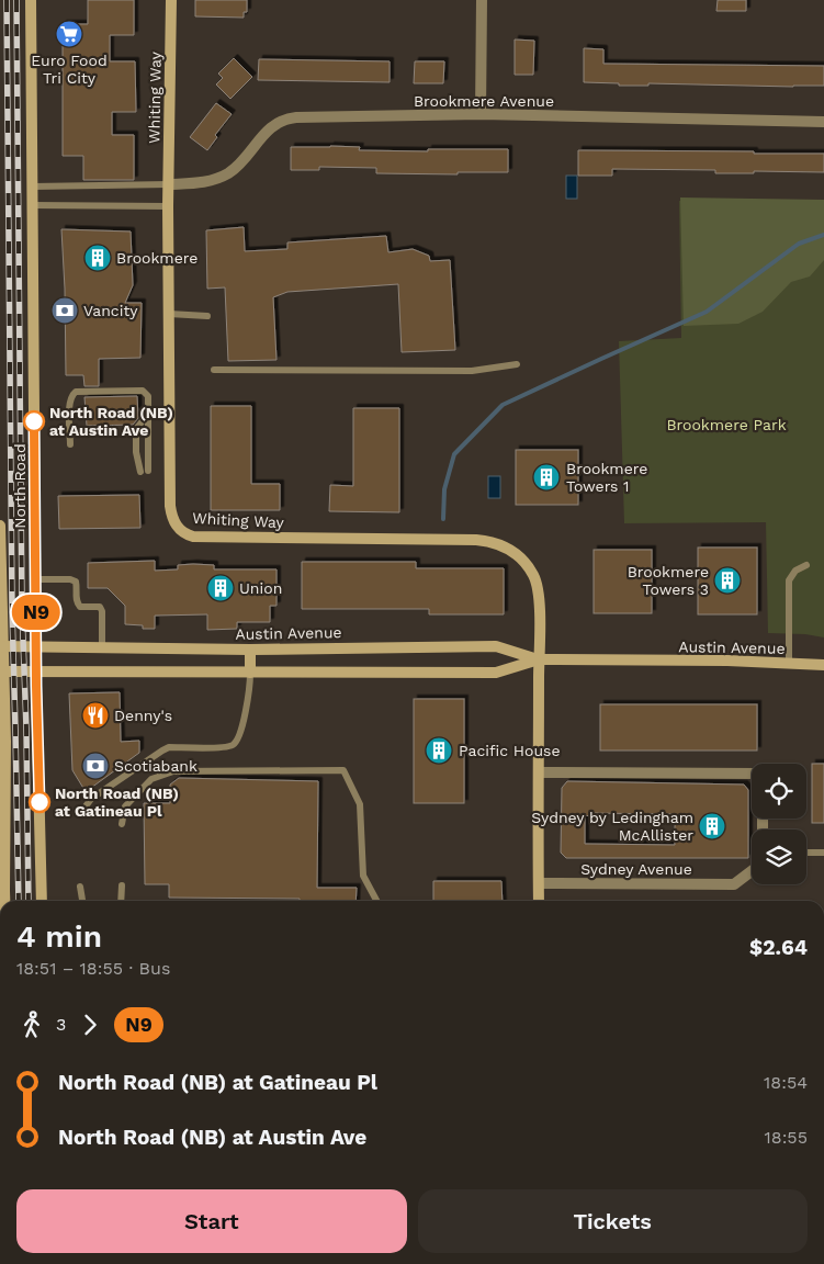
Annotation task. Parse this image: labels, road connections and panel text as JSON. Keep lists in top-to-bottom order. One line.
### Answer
{"streets":{"main road":["Whiting Way","North Road","Austin Avenue"],"street":["Brookmere Avenue","Sydney Avenue"]},"crossings":[["Whiting Way","Brookmere Avenue"],["Whiting Way","Austin Avenue"],["North Road","Austin Avenue"]],"parks":["Brookmere Park"],"places":{"supermarket":["Euro Food Tri City"],"building":["Brookmere","Brookmere Towers 1","Brookmere Towers 3","Union","Pacific House","Sydney by Ledingham McAllister"],"bank":["Vancity","Scotiabank"],"other":["North Road (NB) at Austin Ave","North Road (NB) at Gatineau Pl"],"restaurant":["Denny's"]},"lines":["bus line N9"],"page":{"on_map":"N9","heading":["4 min","18:51 – 18:55 · Bus","$2.64"],"legs":["3","N9"],"list":[{"name":"North Road (NB) at Gatineau Pl","value":"18:54"},{"name":"North Road (NB) at Austin Ave","value":"18:55"}],"buttons":["Start","Tickets"]}}
